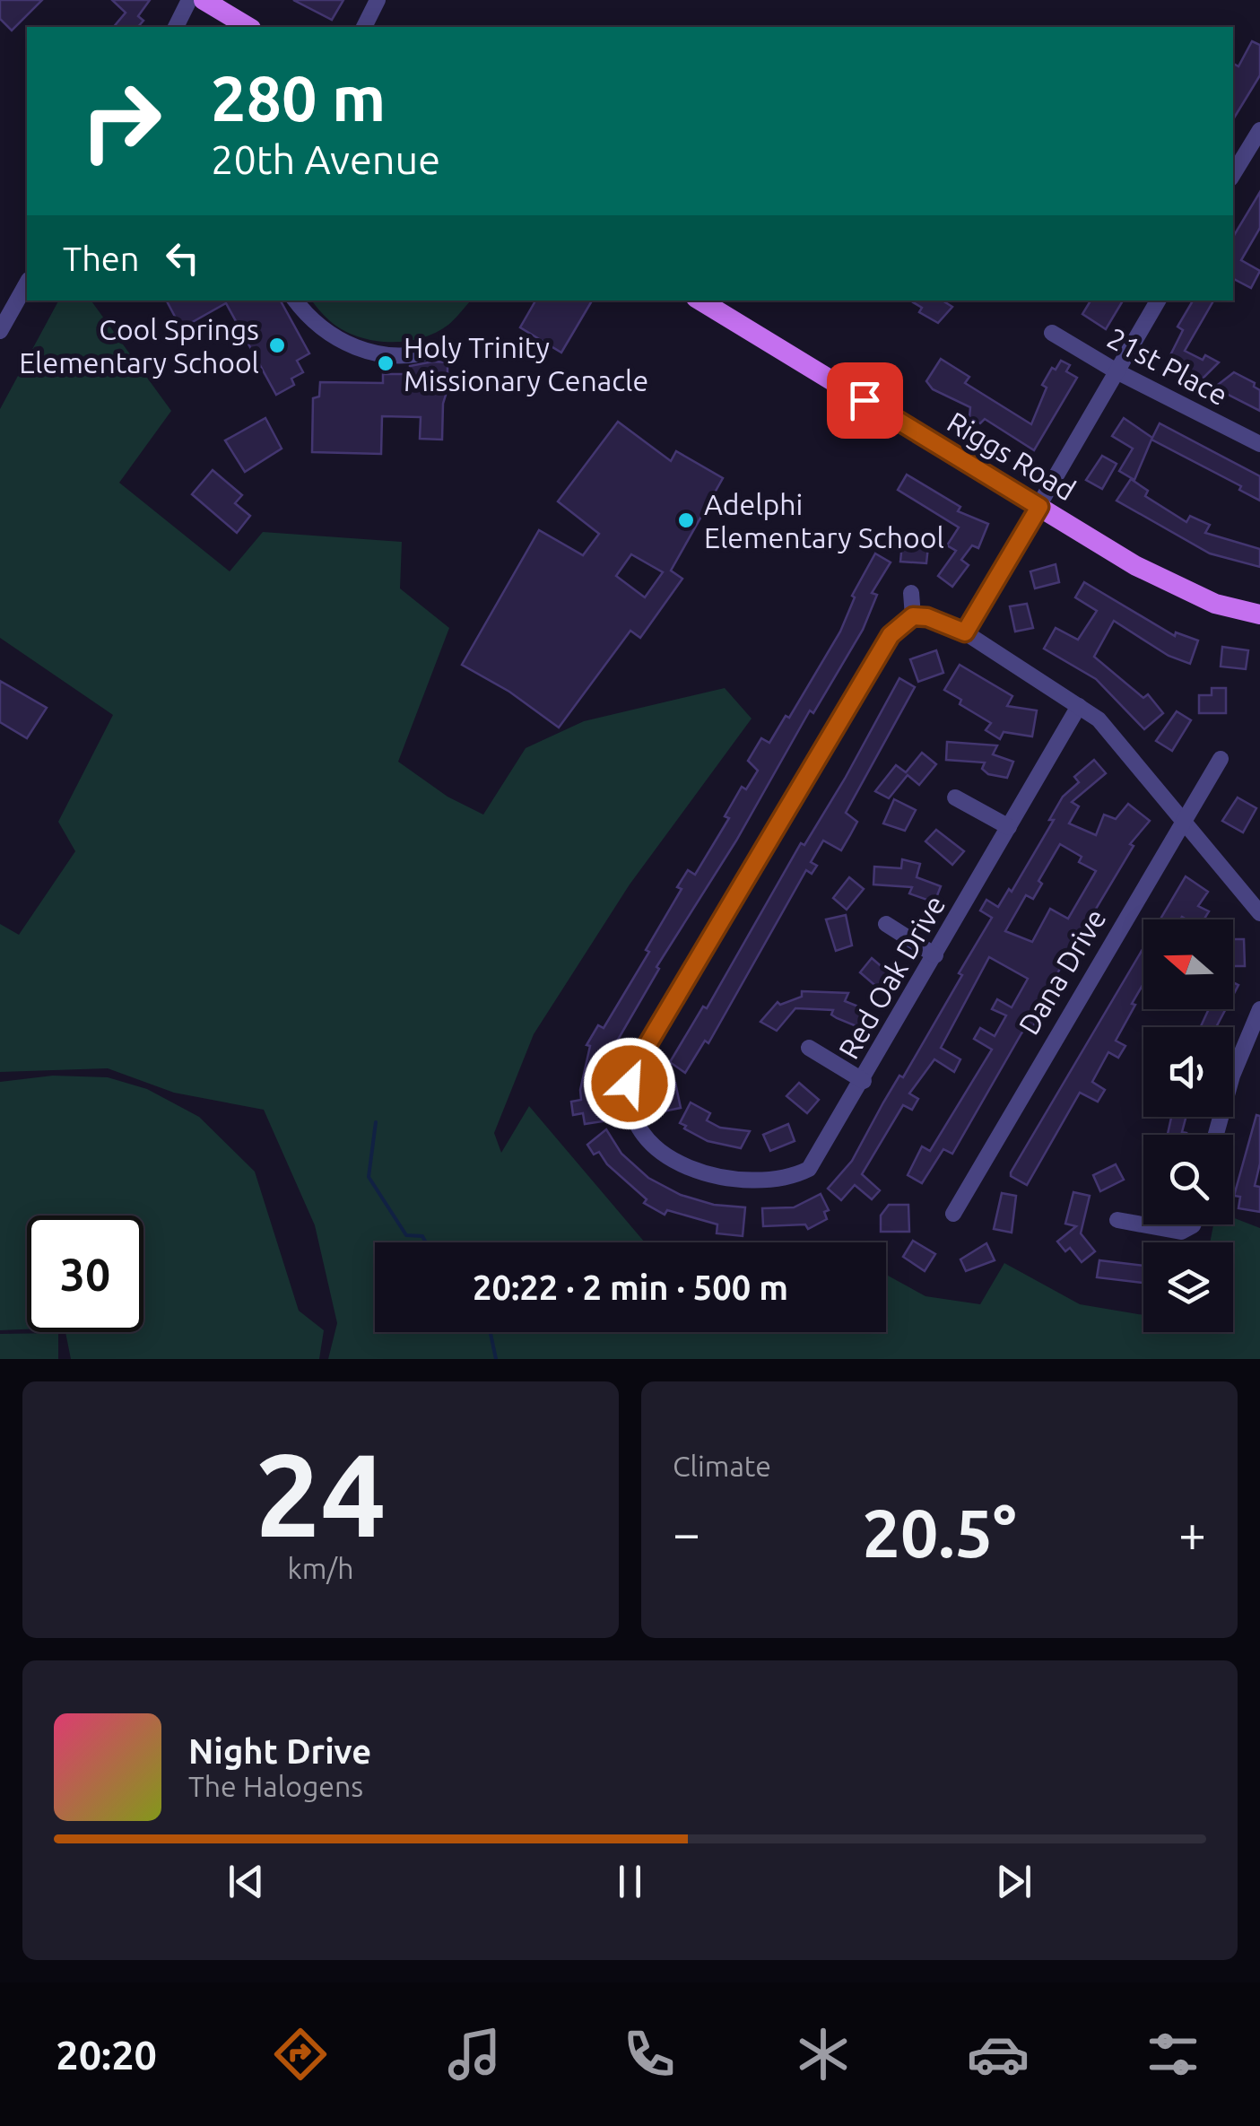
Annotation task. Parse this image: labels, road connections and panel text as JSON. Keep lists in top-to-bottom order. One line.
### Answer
{"streets":{"main road":["Riggs Road"],"street":["21st Place","Dana Drive","Red Oak Drive"]},"places":["Cool Springs Elementary School","Holy Trinity Missionary Cenacle","Adelphi Elementary School"],"north":"left","page":{"turn":["280 m","20th Avenue"],"then":"Then","limit":"30","trip":"20:22 · 2 min · 500 m","tile":[["24","km/h"],"Climate"],"heat":["−","20.5°","+"],"song":["Night Drive","The Halogens"],"tabs":"20:20"}}
